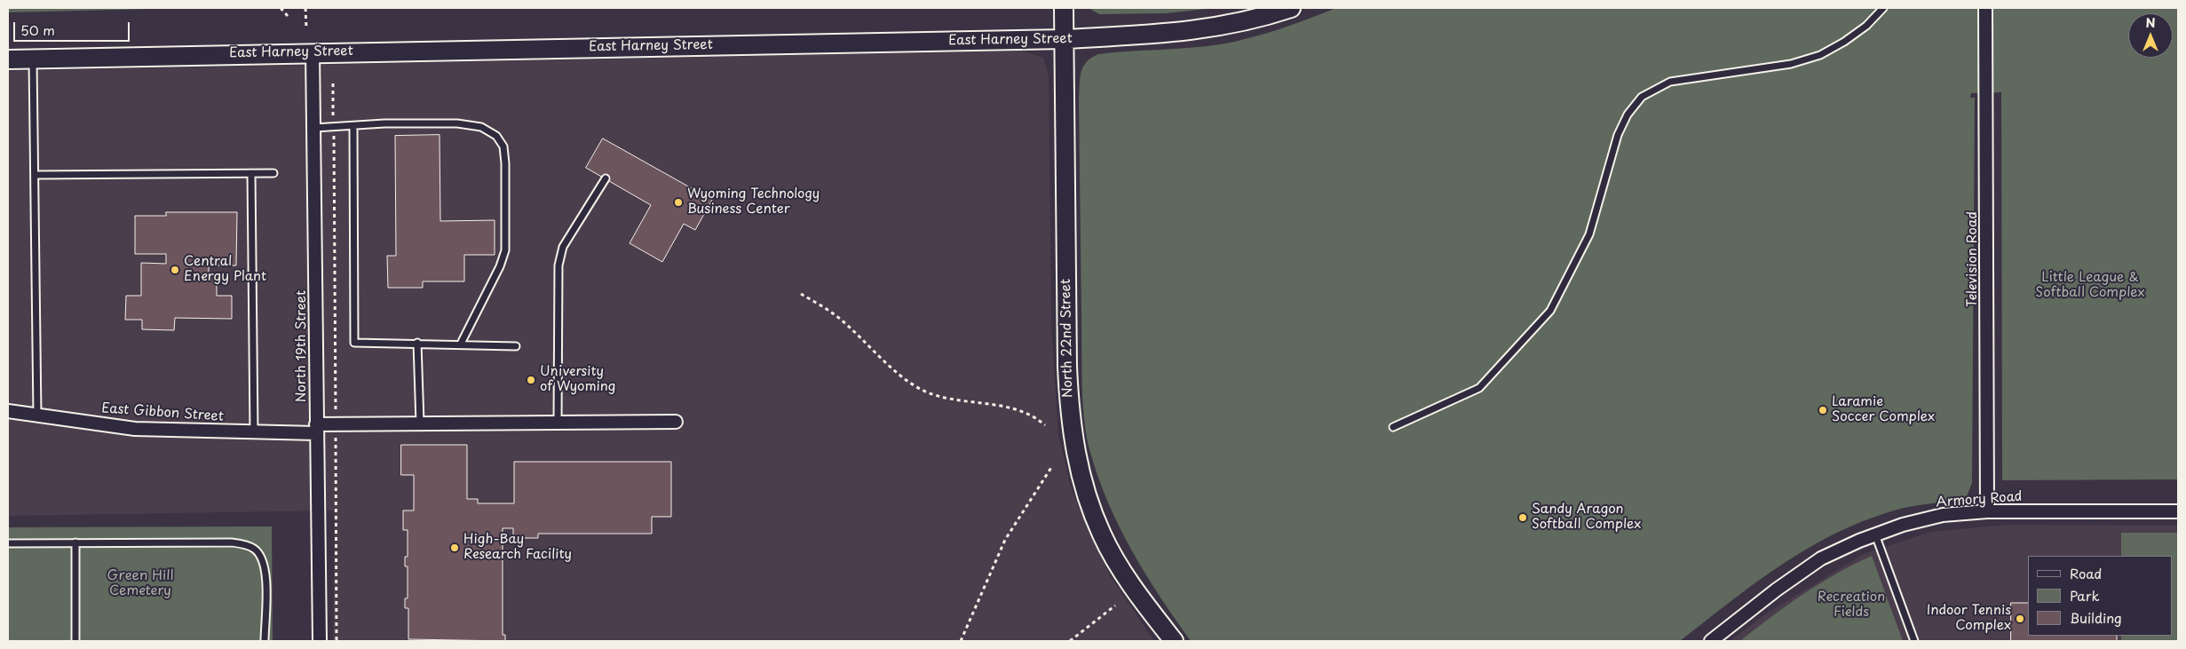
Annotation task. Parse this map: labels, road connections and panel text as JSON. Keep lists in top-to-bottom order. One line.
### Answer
{"streets":{"main road":["East Harney Street","North 22nd Street"],"street":["Television Road","North 19th Street","East Gibbon Street","Armory Road"]},"crossings":[["East Harney Street","North 22nd Street"],["East Harney Street","North 19th Street"],["Television Road","Armory Road"],["North 19th Street","East Gibbon Street"]],"parks":["Little League & Softball Complex","Green Hill Cemetery","Recreation Fields"],"places":["Wyoming Technology Business Center","Central Energy Plant","University of Wyoming","Laramie Soccer Complex","Sandy Aragon Softball Complex","High-Bay Research Facility","Indoor Tennis Complex"],"legend":["Road","Park","Building"],"scale_bar":"50 m","north":"top"}
